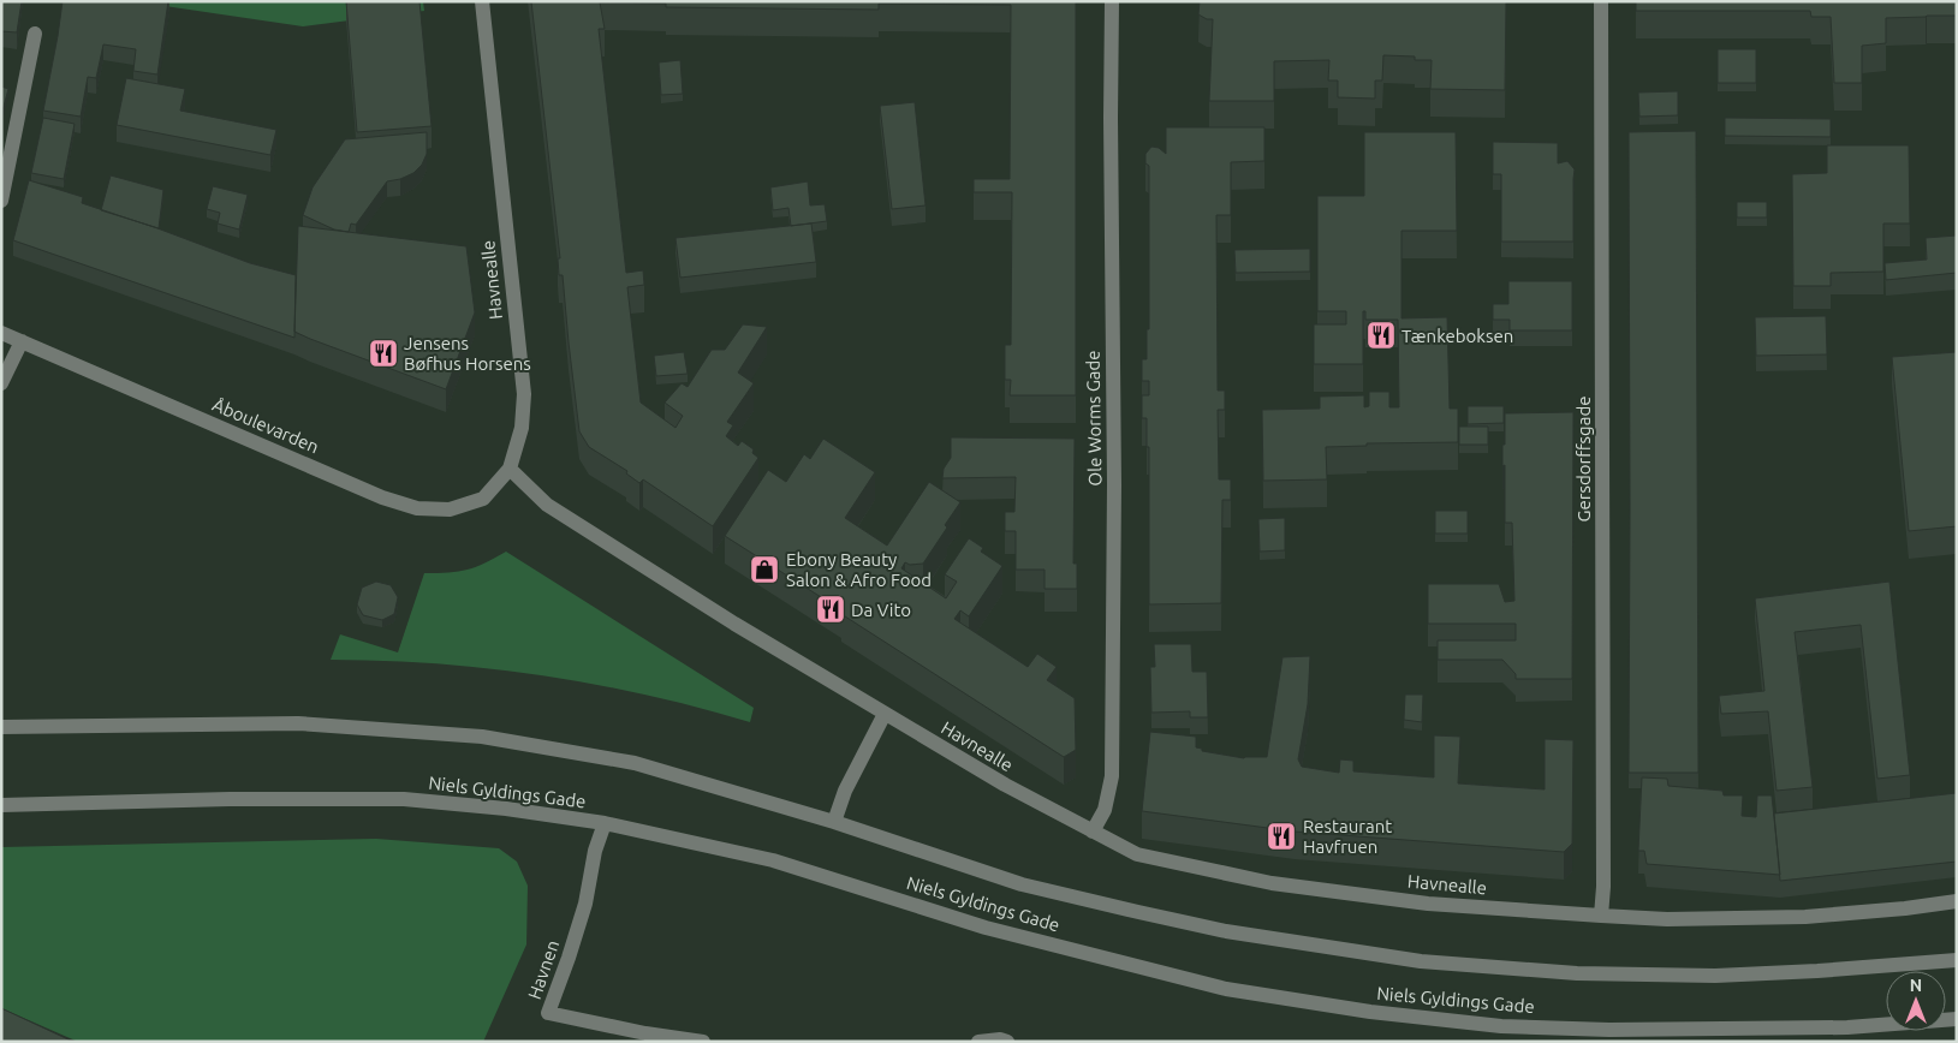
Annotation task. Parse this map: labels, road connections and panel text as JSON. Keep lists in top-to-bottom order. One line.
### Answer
{"streets":{"street":["Havnealle","Ole Worms Gade","Åboulevarden","Gersdorffsgade","Niels Gyldings Gade","Havnen"]},"crossings":[["Havnealle","Ole Worms Gade"],["Havnealle","Åboulevarden"],["Havnealle","Gersdorffsgade"],["Niels Gyldings Gade","Havnen"]],"places":{"restaurant":["Tænkeboksen","Jensens Bøfhus Horsens","Da Vito","Restaurant Havfruen"],"shop":["Ebony Beauty Salon & Afro Food"]},"north":"top"}
